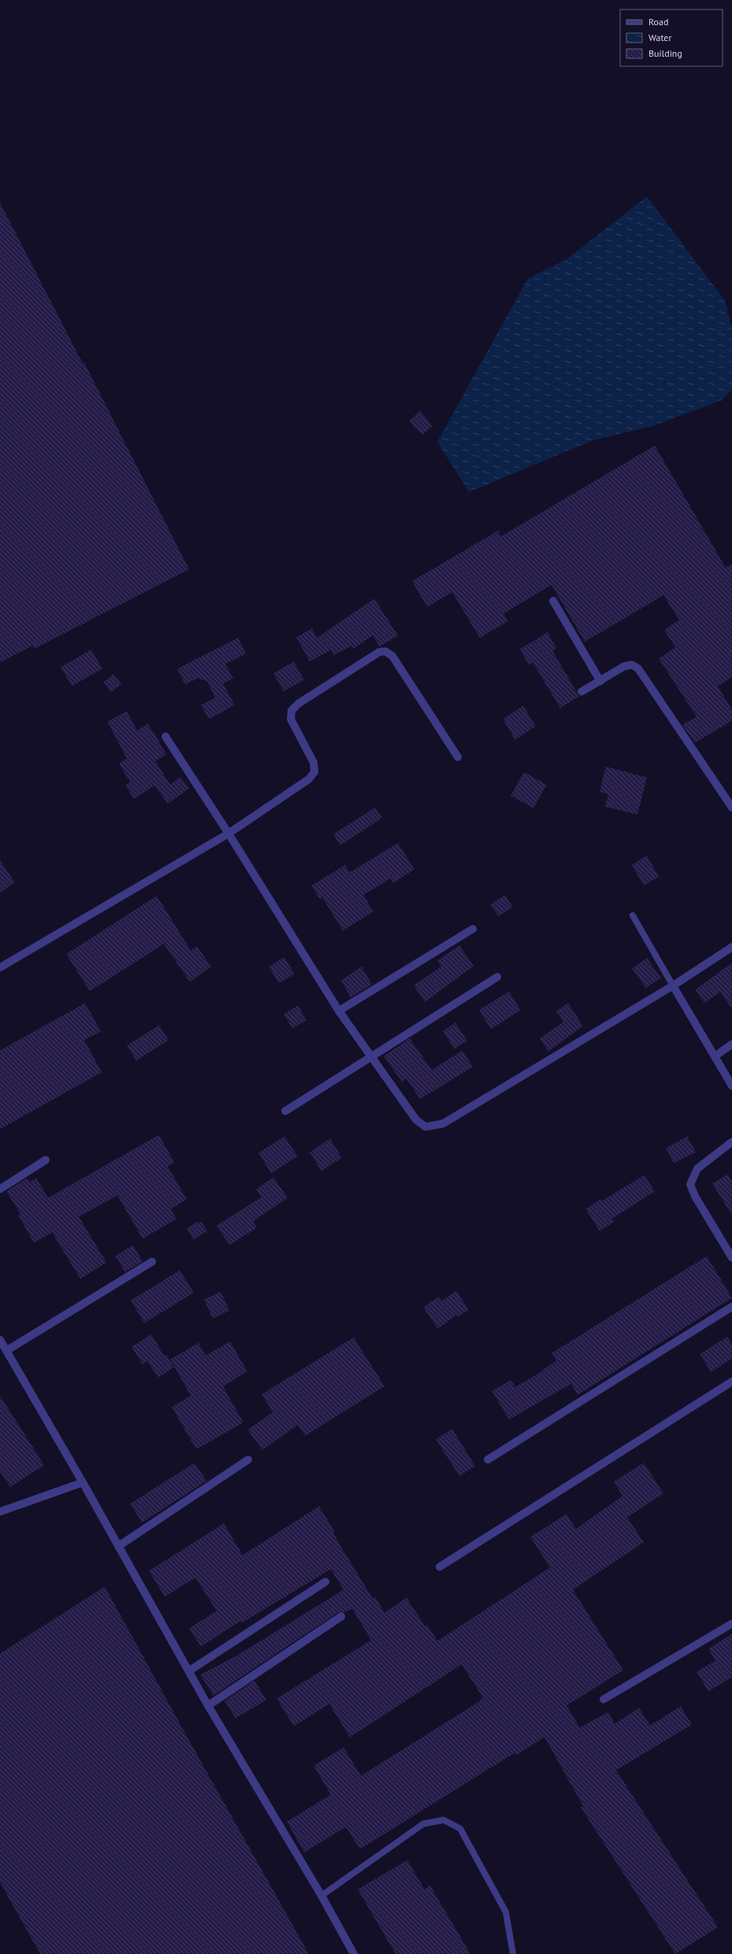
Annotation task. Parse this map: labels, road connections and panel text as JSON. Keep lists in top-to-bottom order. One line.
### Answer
{"legend":["Road","Water","Building"]}
